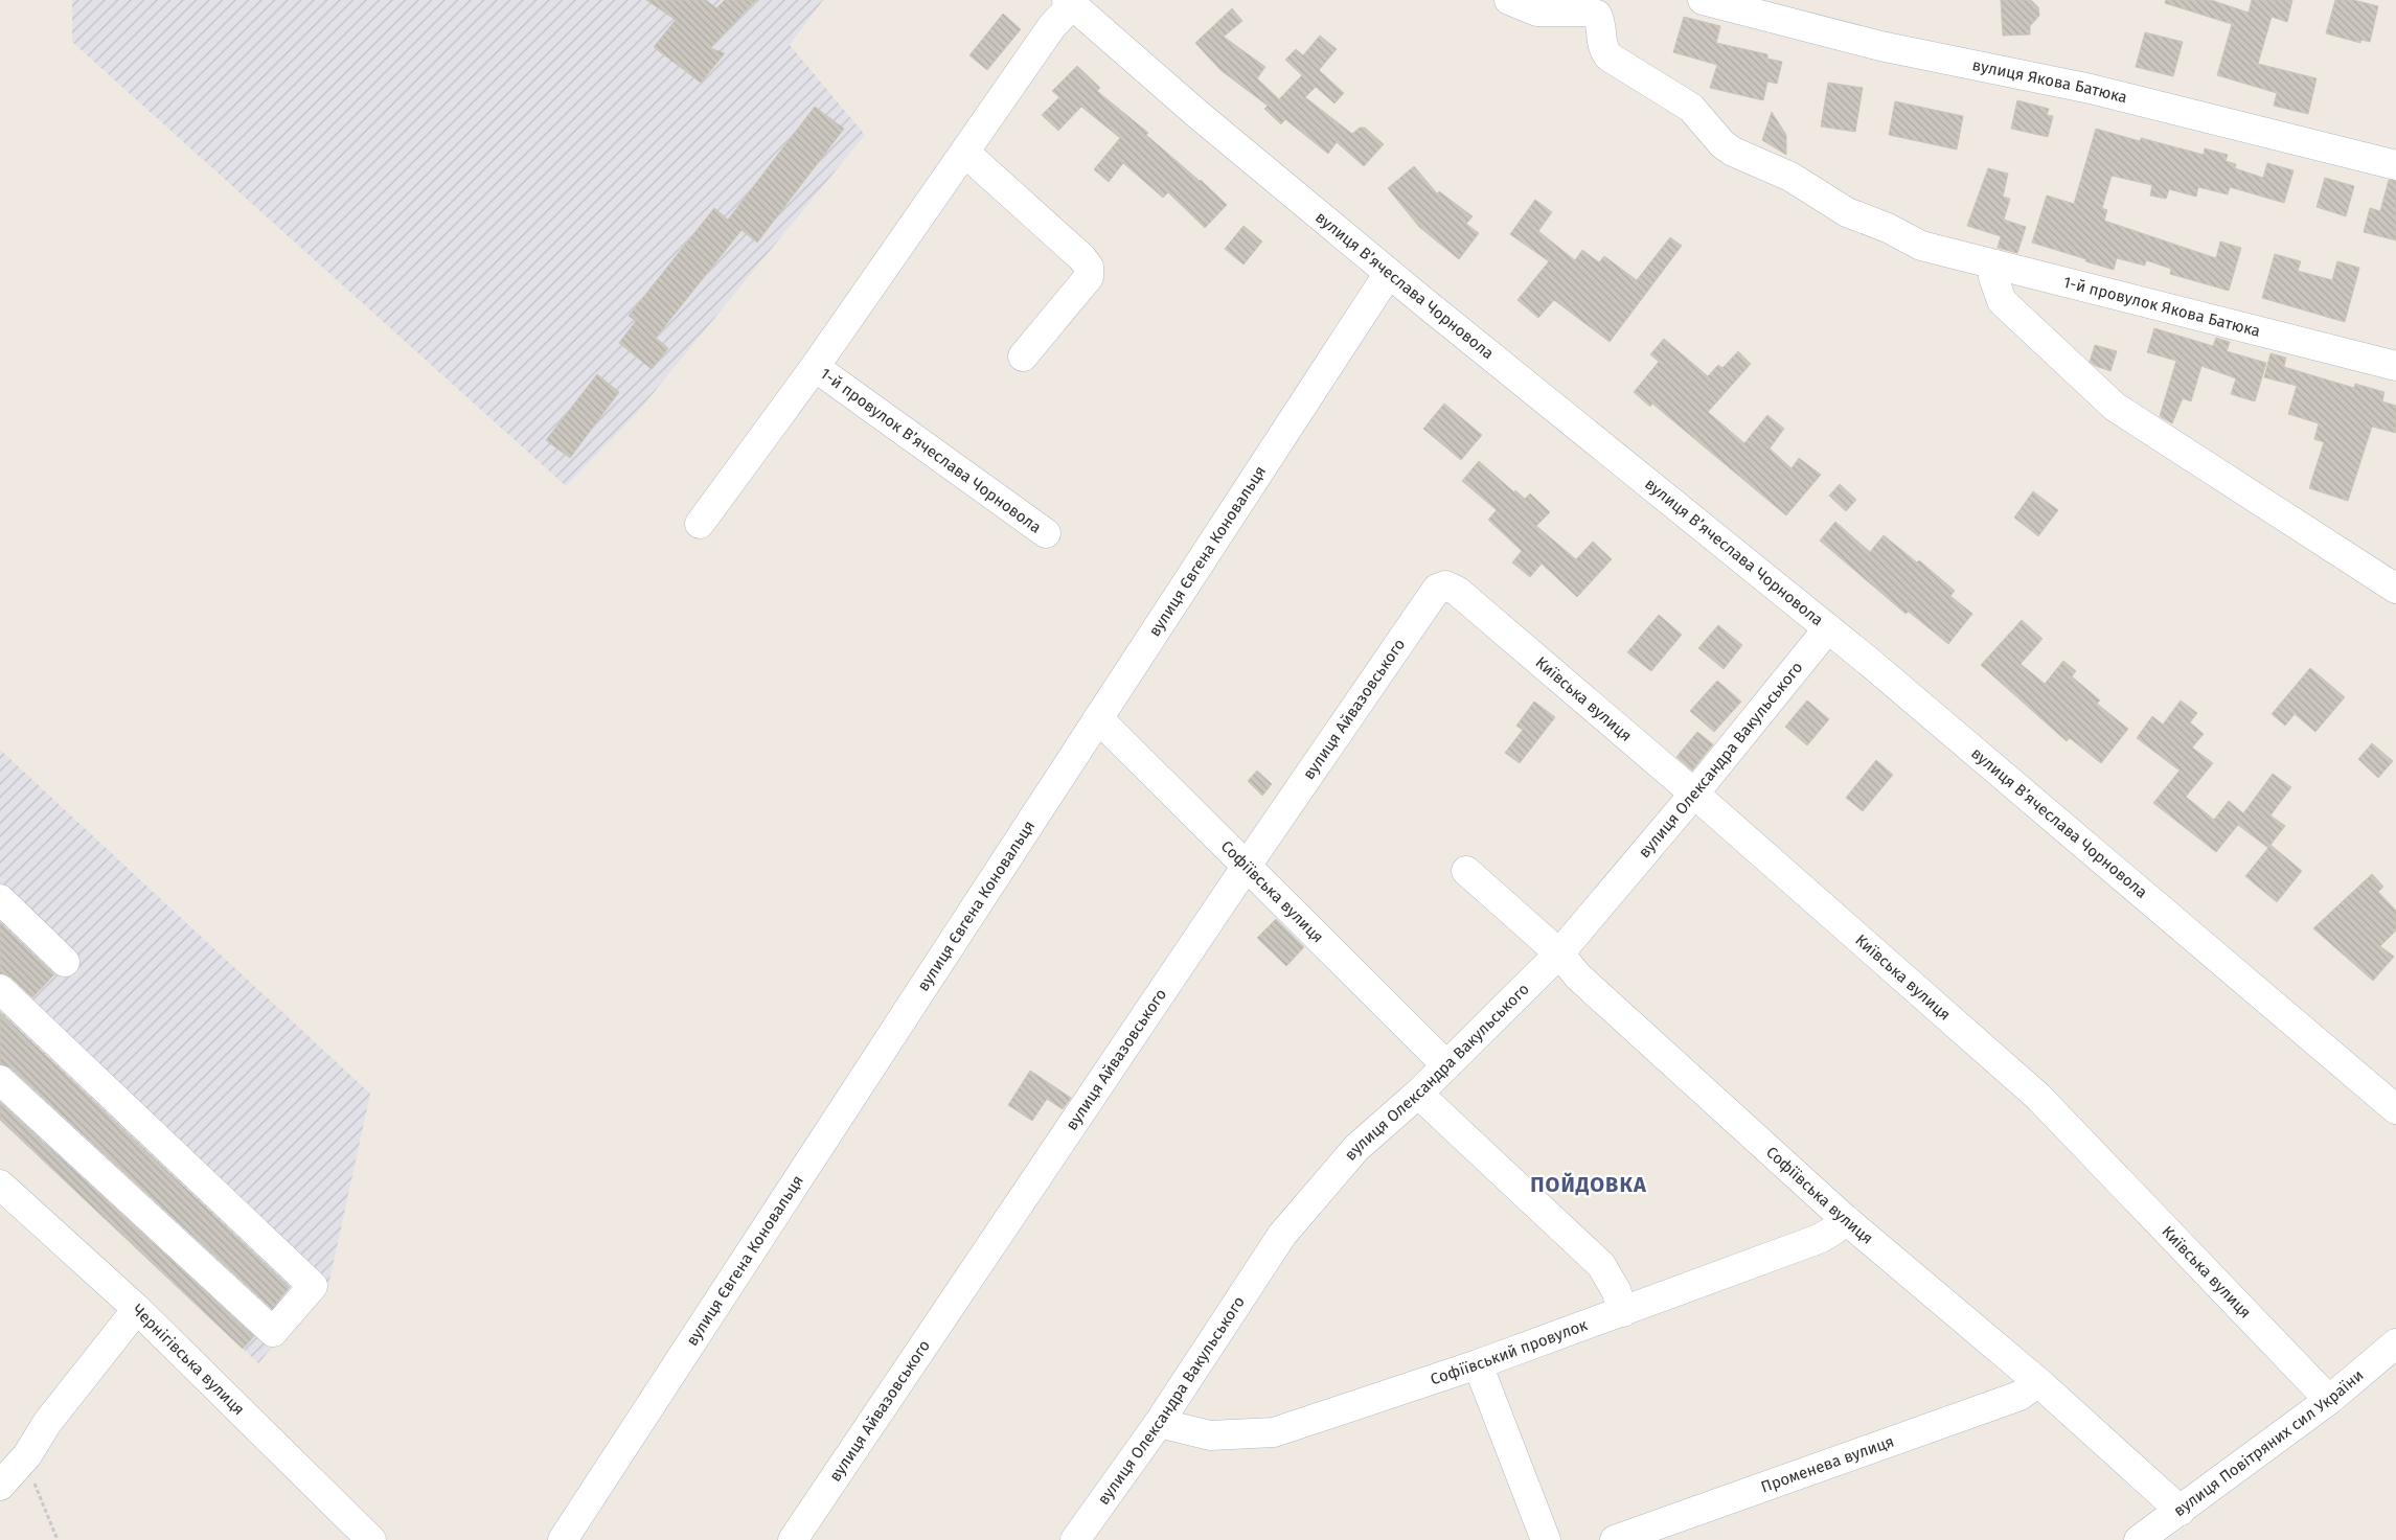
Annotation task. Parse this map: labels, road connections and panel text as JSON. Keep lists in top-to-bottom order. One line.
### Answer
{"streets":{"street":["вулиця Якова Батюка","вулиця Вʼячеслава Чорновола","1-й провулок Якова Батюка","1-й провулок Вʼячеслава Чорновола","вулиця Євгена Коновальця","Київська вулиця","вулиця Айвазовського","вулиця Олександра Вакульського","Софіївська вулиця","Софіївський провулок","Чернігівська вулиця","вулиця Повітряних сил України","Променева вулиця"]},"crossings":[["вулиця Вʼячеслава Чорновола","1-й провулок Вʼячеслава Чорновола"],["вулиця Вʼячеслава Чорновола","вулиця Євгена Коновальця"],["вулиця Вʼячеслава Чорновола","вулиця Олександра Вакульського"],["вулиця Євгена Коновальця","Софіївська вулиця"],["Київська вулиця","вулиця Айвазовського"],["Київська вулиця","вулиця Олександра Вакульського"],["Київська вулиця","вулиця Повітряних сил України"],["вулиця Айвазовського","Софіївська вулиця"],["вулиця Олександра Вакульського","Софіївська вулиця"],["вулиця Олександра Вакульського","Софіївський провулок"],["Софіївська вулиця","Софіївський провулок"],["Софіївська вулиця","вулиця Повітряних сил України"],["Софіївська вулиця","Променева вулиця"]],"districts":["ПОЙДОВКА"]}
